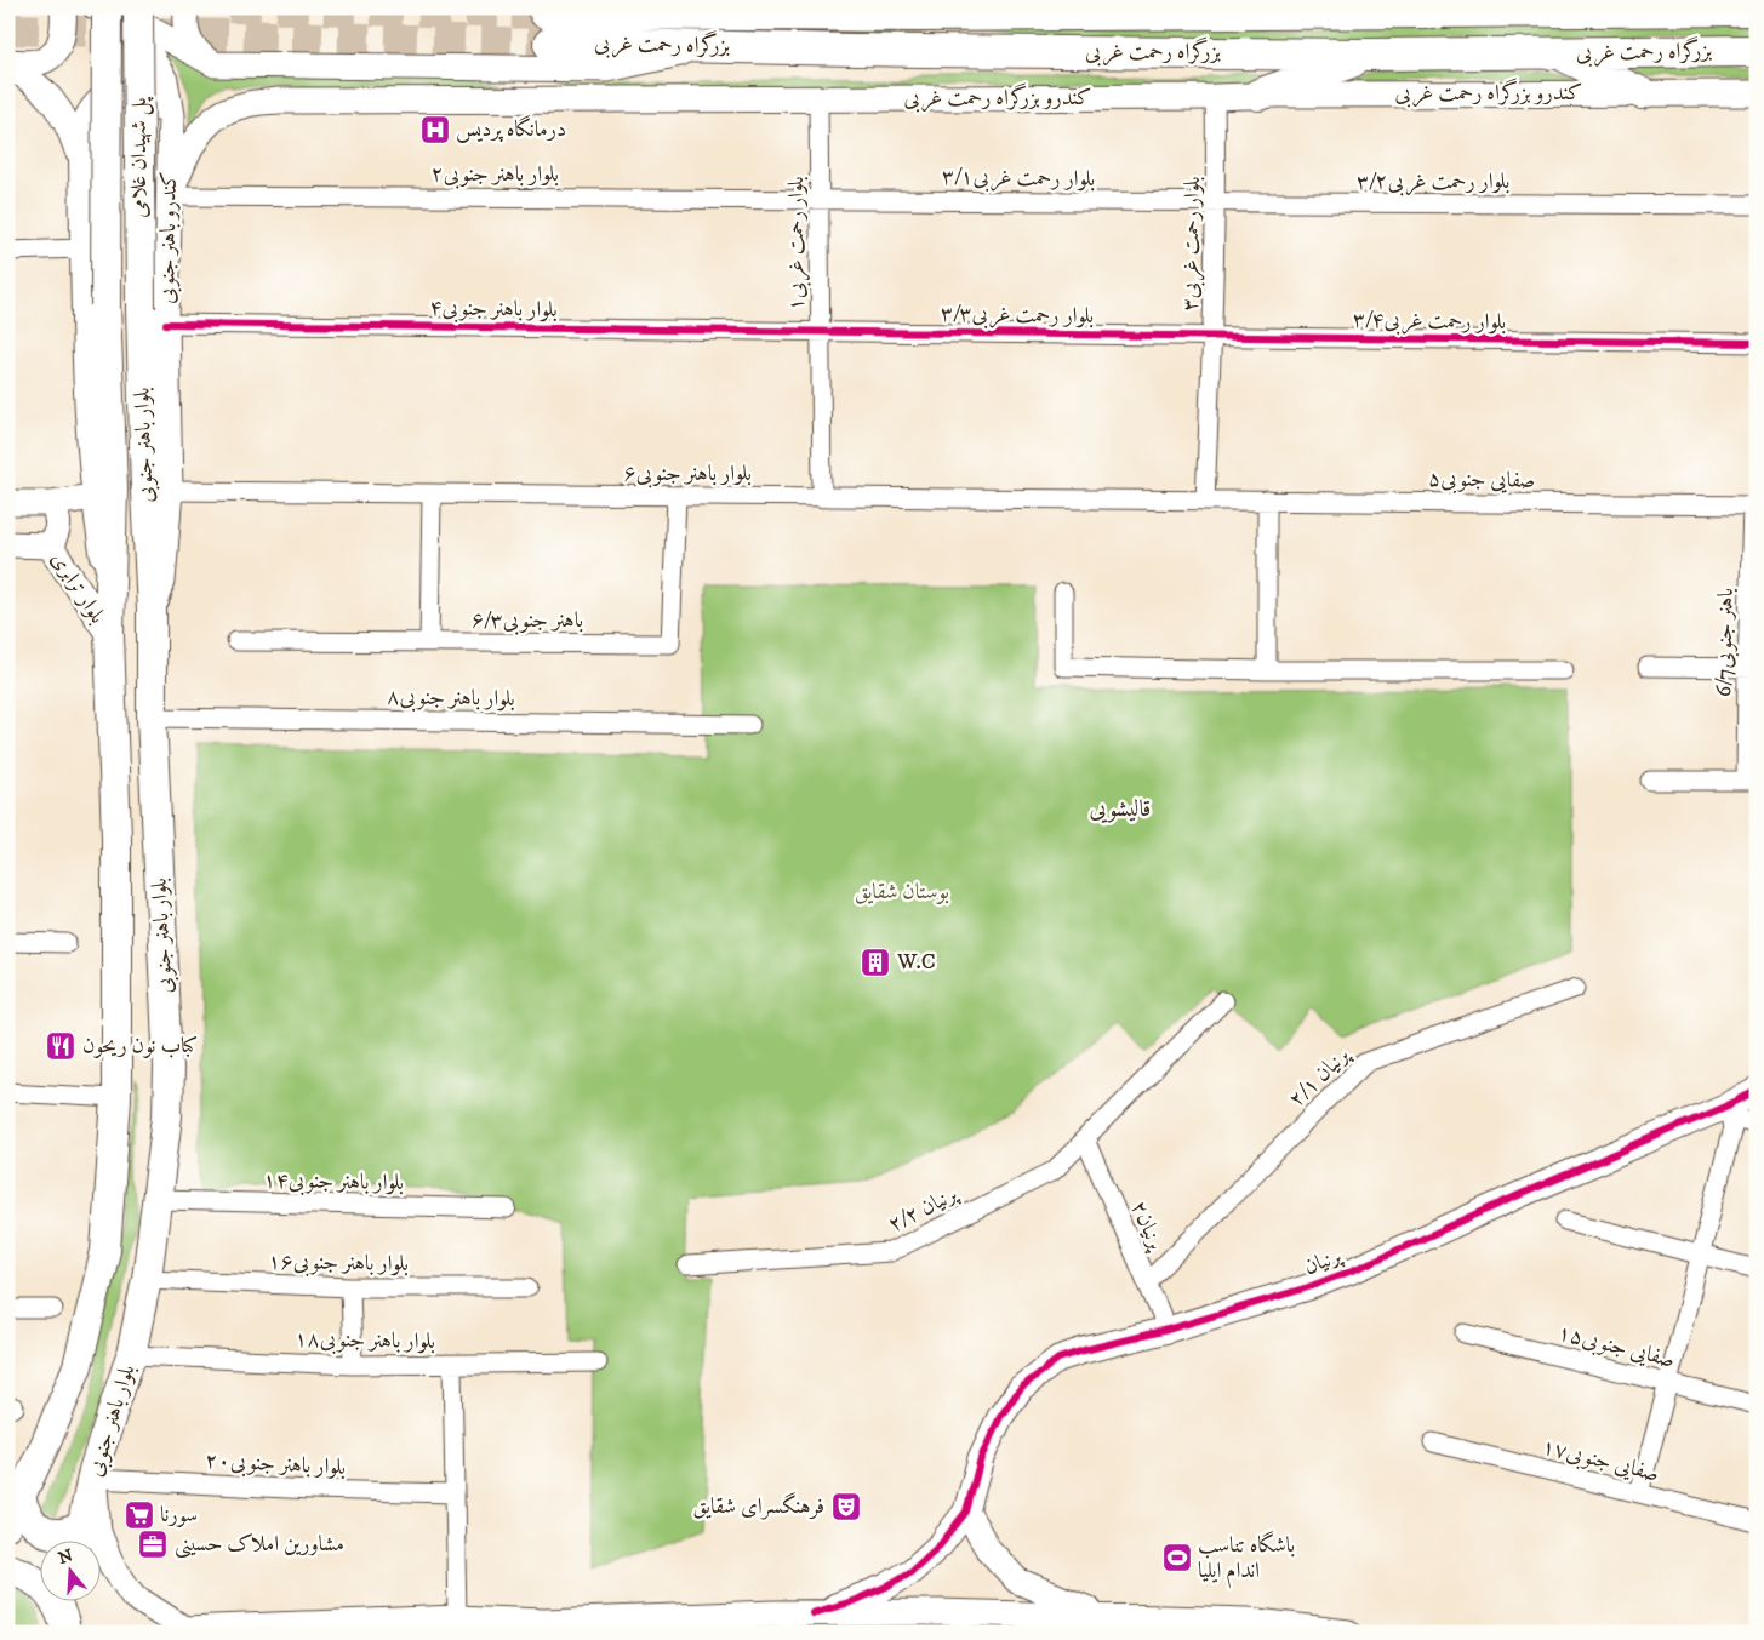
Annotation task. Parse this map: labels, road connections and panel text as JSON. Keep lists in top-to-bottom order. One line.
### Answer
{"streets":{"highway":["بزرگراه رحمت غربی"],"main road":["کندرو بزرگراه رحمت غربی","پل شهیدان غلامی","کندرو باهنر جنوبی","بلوار باهنر جنوبی","بلوار ترابری","پرنیان"],"street":["بلوار باهنر جنوبی۲","بلوار رحمت غربی۳/۱","بلوار رحمت غربی۳/۲","بلوار رحمت غربی۱","بلوار رحمت غربی۳","بلوار باهنر جنوبی۴","بلوار رحمت غربی۳/۳","بلوار رحمت غربی۳/۴","بلوار باهنر جنوبی۶","صفایی جنوبی۵","۶/۳باهنر جنوبی","6/7باهنر جنوبی","۸بلوار باهنر جنوبی","پرنیان ۲/۱","بلوار باهنر جنوبی۱۴","پرنیان ۲/۲","پرنیان۲","بلوار باهنر جنوبی۱۶","۱۸بلوار باهنر جنوبی","صفایی جنوبی۱۵","صفایی جنوبی۱۷","بلوار باهنر جنوبی۲۰"]},"crossings":[["کندرو بزرگراه رحمت غربی","بلوار باهنر جنوبی۲"],["کندرو بزرگراه رحمت غربی","کندرو باهنر جنوبی"],["کندرو بزرگراه رحمت غربی","بلوار رحمت غربی۱"],["کندرو بزرگراه رحمت غربی","بلوار رحمت غربی۳"],["پل شهیدان غلامی","بلوار باهنر جنوبی"],["بلوار باهنر جنوبی۲","بلوار رحمت غربی۳/۱"],["بلوار باهنر جنوبی۲","کندرو باهنر جنوبی"],["بلوار باهنر جنوبی۲","بلوار رحمت غربی۱"],["بلوار رحمت غربی۳/۱","بلوار رحمت غربی۳/۲"],["بلوار رحمت غربی۳/۱","بلوار رحمت غربی۱"],["بلوار رحمت غربی۳/۱","بلوار رحمت غربی۳"],["بلوار رحمت غربی۳/۲","بلوار رحمت غربی۳"],["کندرو باهنر جنوبی","بلوار باهنر جنوبی۴"],["کندرو باهنر جنوبی","بلوار باهنر جنوبی"],["کندرو باهنر جنوبی","بلوار باهنر جنوبی۶"],["بلوار رحمت غربی۱","بلوار باهنر جنوبی۴"],["بلوار رحمت غربی۱","بلوار رحمت غربی۳/۳"],["بلوار رحمت غربی۱","بلوار باهنر جنوبی۶"],["بلوار رحمت غربی۳","بلوار رحمت غربی۳/۳"],["بلوار رحمت غربی۳","بلوار رحمت غربی۳/۴"],["بلوار رحمت غربی۳","بلوار باهنر جنوبی۶"],["بلوار رحمت غربی۳","صفایی جنوبی۵"],["بلوار باهنر جنوبی۴","بلوار رحمت غربی۳/۳"],["بلوار رحمت غربی۳/۳","بلوار رحمت غربی۳/۴"],["بلوار باهنر جنوبی","بلوار ترابری"],["بلوار باهنر جنوبی","۸بلوار باهنر جنوبی"],["بلوار باهنر جنوبی","بلوار باهنر جنوبی۱۴"],["بلوار باهنر جنوبی","بلوار باهنر جنوبی۱۶"],["بلوار باهنر جنوبی","۱۸بلوار باهنر جنوبی"],["بلوار باهنر جنوبی","بلوار باهنر جنوبی۲۰"],["بلوار باهنر جنوبی۶","صفایی جنوبی۵"],["بلوار باهنر جنوبی۶","۶/۳باهنر جنوبی"],["صفایی جنوبی۵","6/7باهنر جنوبی"],["پرنیان ۲/۱","پرنیان۲"],["پرنیان ۲/۲","پرنیان۲"],["پرنیان۲","پرنیان"]],"districts":["قالیشویی"],"parks":["بوستان شقایق"],"places":{"hospital":["درمانگاه پردیس"],"building":["W.C"],"restaurant":["کباب نون ریحون"],"theatre":["فرهنگسرای شقایق"],"supermarket":["سورنا"],"office":["مشاورین املاک حسینی"],"sports":["باشگاه تناسب اندام ایلیا"]},"north":"top"}
